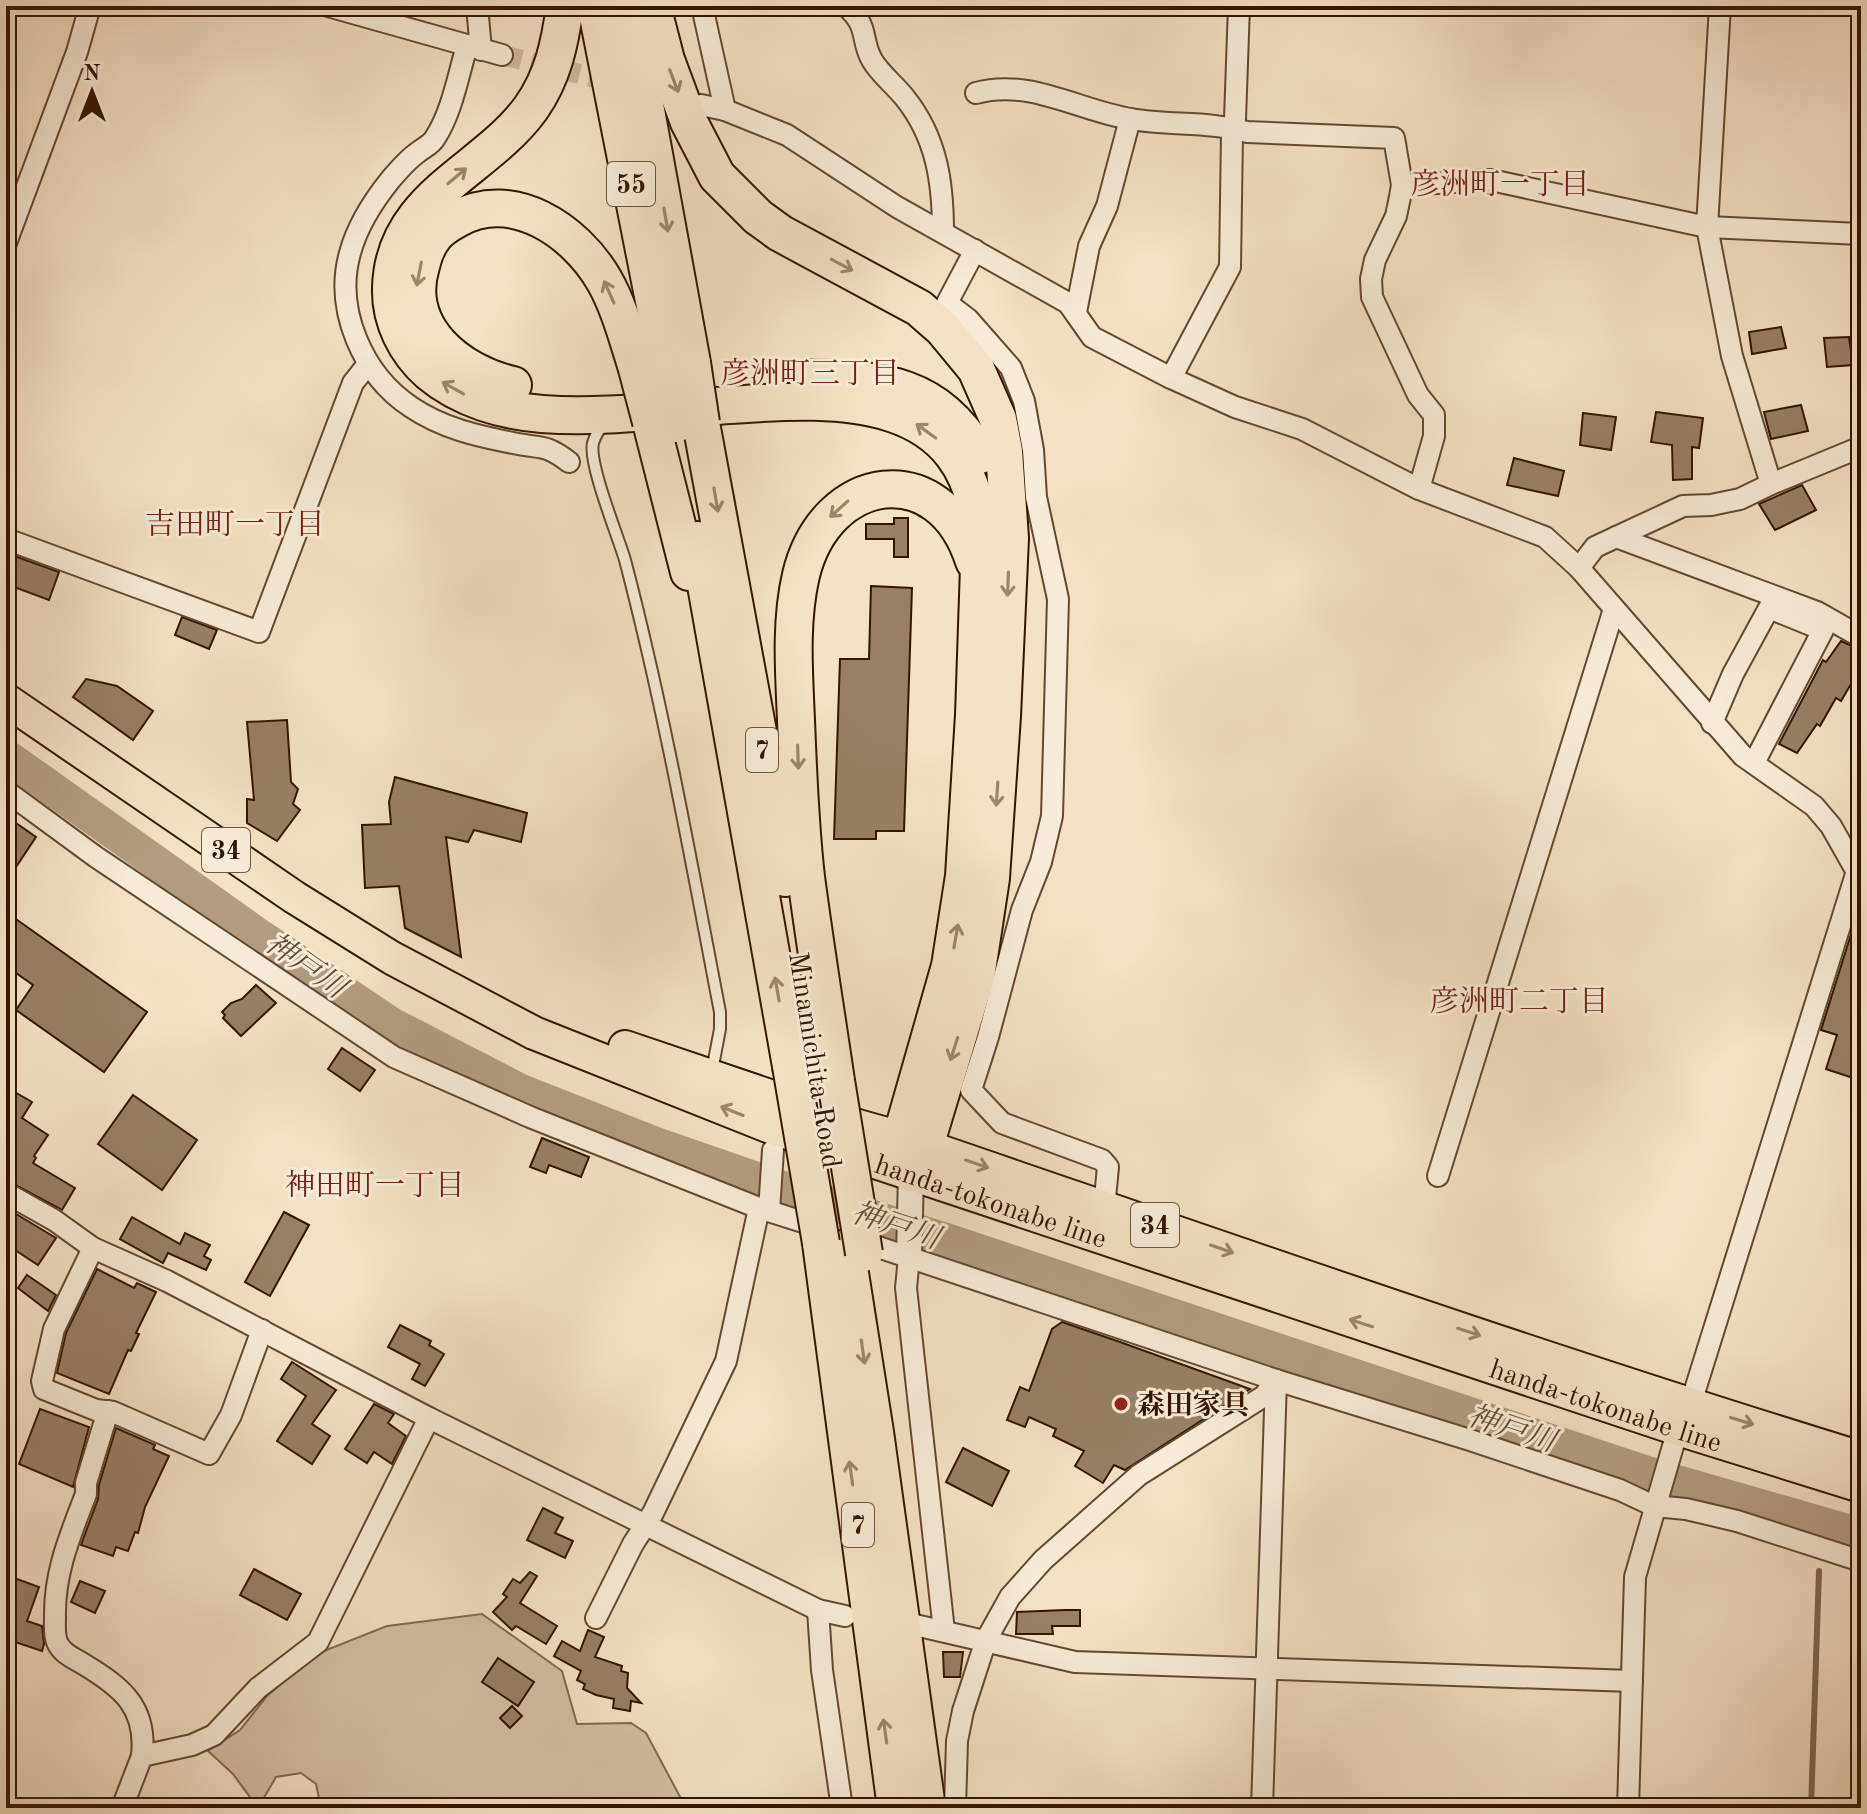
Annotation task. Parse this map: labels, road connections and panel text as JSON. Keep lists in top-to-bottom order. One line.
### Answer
{"streets":{"highway":["55","7","Minamichita Road"],"main road":["34","handa-tokonabe line"]},"crossings":[["55","Minamichita Road"]],"districts":["彦洲町一丁目","彦洲町三丁目","吉田町一丁目","彦洲町二丁目","神田町一丁目"],"water":["神戸川"],"places":["森田家具"],"north":"top"}
